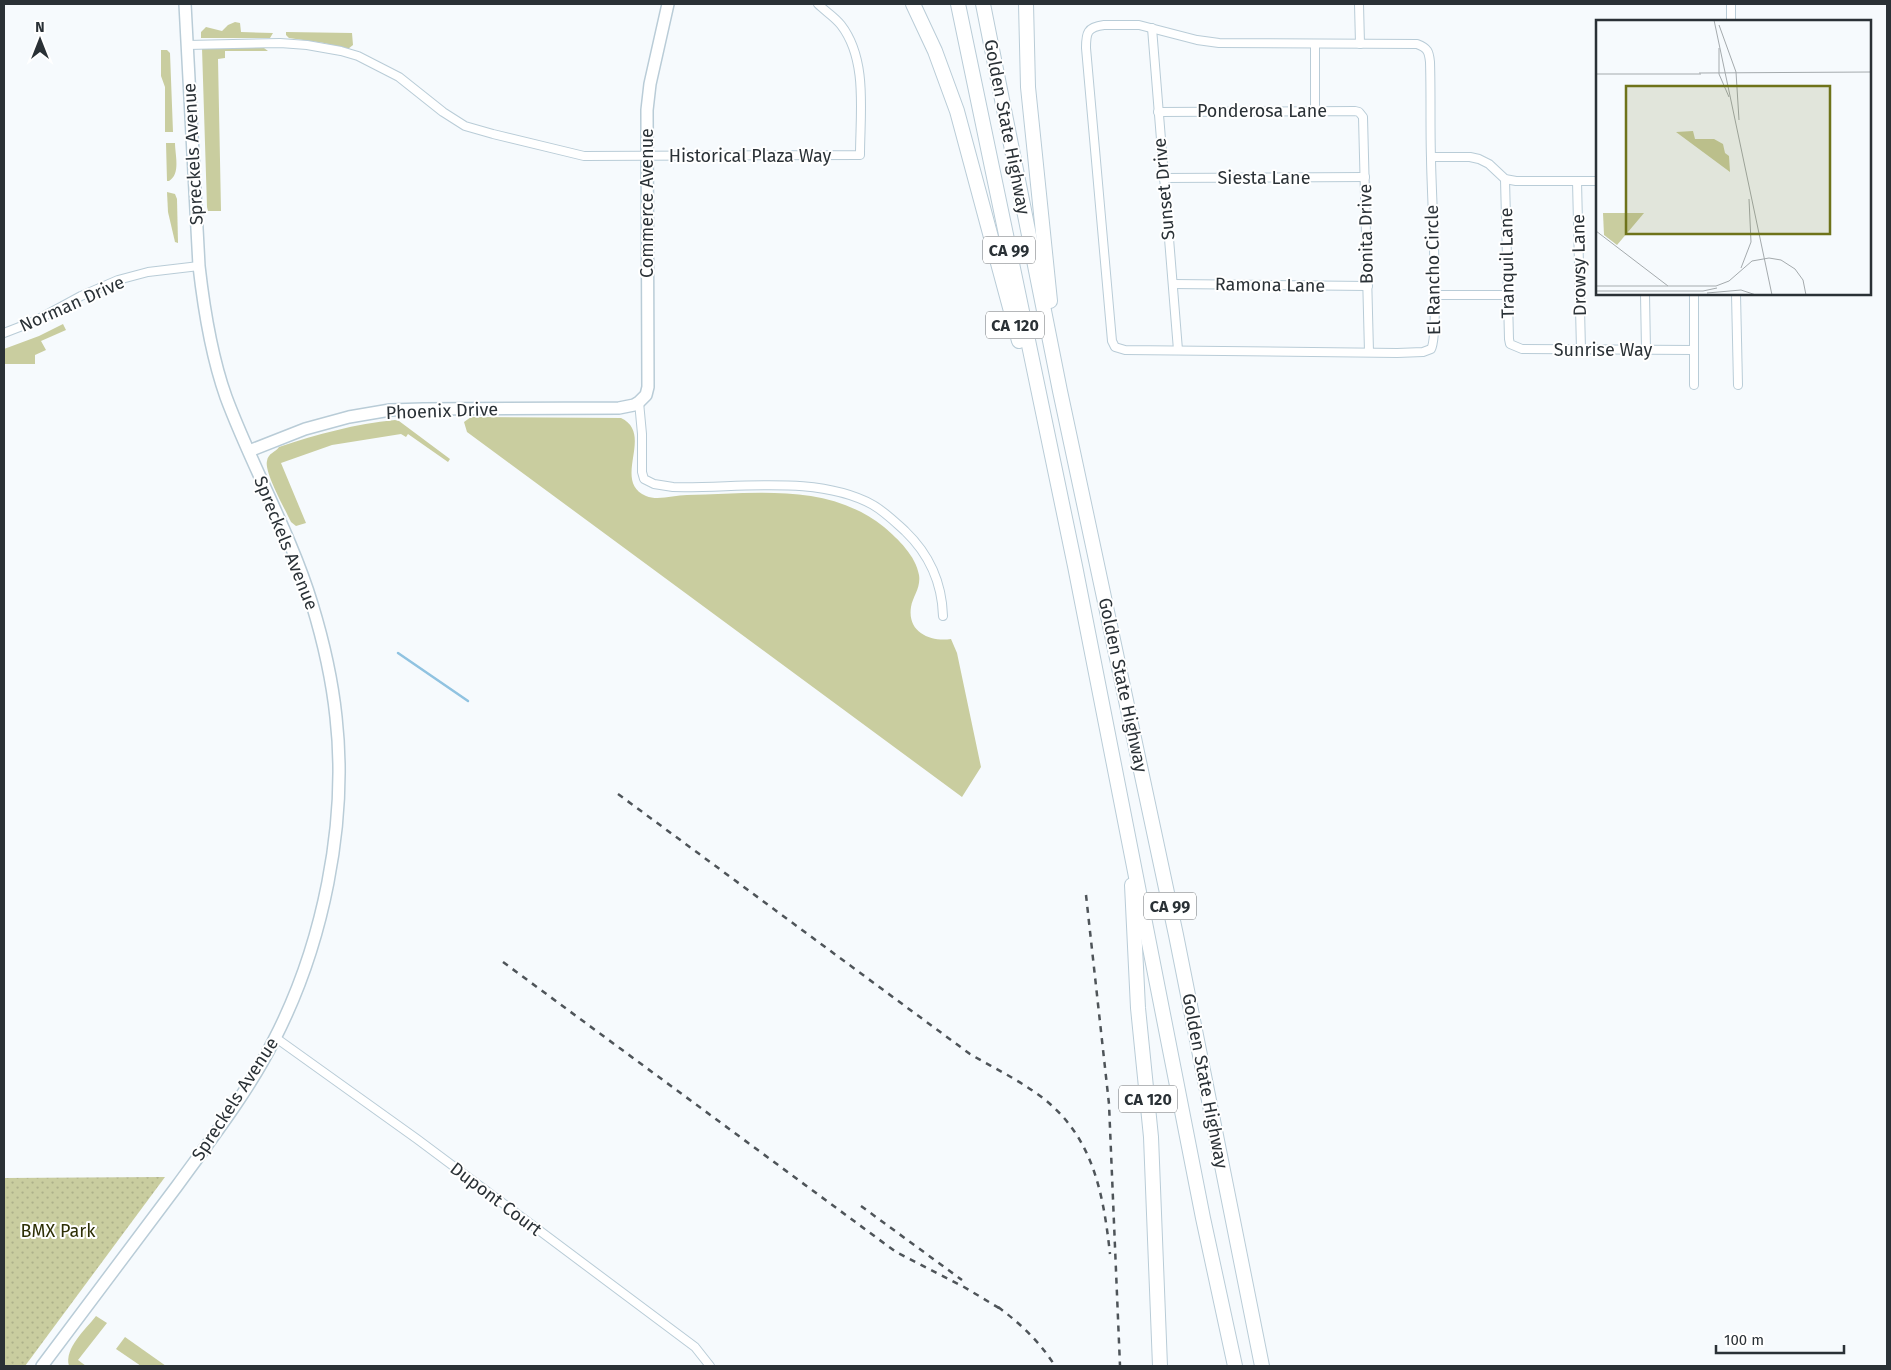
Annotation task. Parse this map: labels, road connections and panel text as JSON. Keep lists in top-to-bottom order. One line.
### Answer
{"streets":{"highway":["Golden State Highway","CA 99","CA 120"],"street":["Ponderosa Lane","Spreckels Avenue","Historical Plaza Way","Siesta Lane","Sunset Drive","Commerce Avenue","Bonita Drive","Tranquil Lane","Drowsy Lane","El Rancho Circle","Ramona Lane","Norman Drive","Sunrise Way","Phoenix Drive","Dupont Court"]},"crossings":[["Ponderosa Lane","Sunset Drive"],["Ponderosa Lane","Bonita Drive"],["Golden State Highway","CA 120"],["Spreckels Avenue","Historical Plaza Way"],["Spreckels Avenue","Norman Drive"],["Spreckels Avenue","Phoenix Drive"],["Spreckels Avenue","Dupont Court"],["Historical Plaza Way","Commerce Avenue"],["Siesta Lane","Sunset Drive"],["Siesta Lane","Bonita Drive"],["Sunset Drive","El Rancho Circle"],["Sunset Drive","Ramona Lane"],["Commerce Avenue","Phoenix Drive"],["Bonita Drive","El Rancho Circle"],["Bonita Drive","Ramona Lane"],["Tranquil Lane","Sunrise Way"],["Drowsy Lane","Sunrise Way"]],"parks":["BMX Park"],"scale_bar":"100 m","north":"top"}
